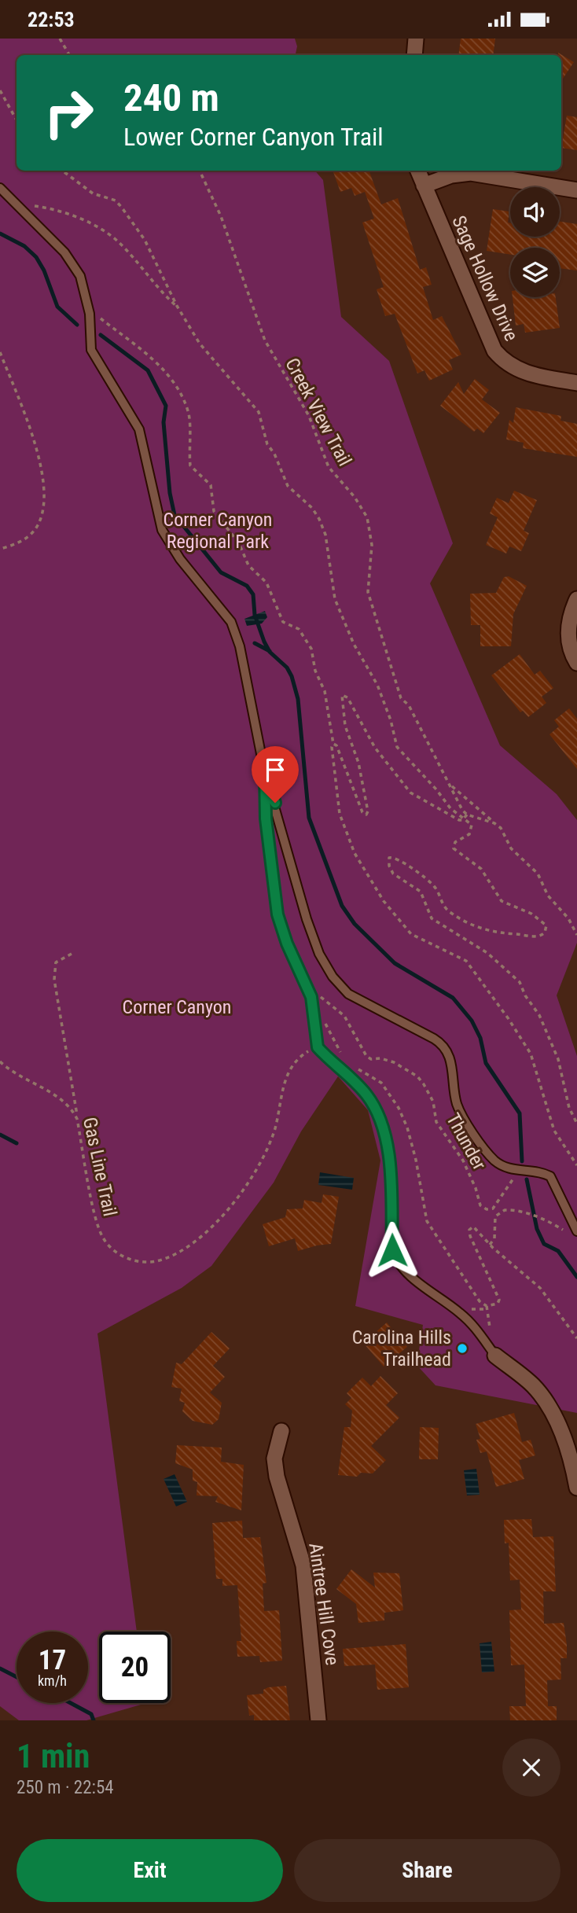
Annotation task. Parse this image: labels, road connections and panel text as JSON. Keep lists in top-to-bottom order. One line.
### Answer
{"streets":{"street":["Sage Hollow Drive","Aintree Hill Cove"],"path":["Creek View Trail","Thunder","Gas Line Trail"]},"parks":["Corner Canyon Regional Park","Corner Canyon"],"places":["Carolina Hills Trailhead"],"page":{"status":"22:53","turn":["240 m","Lower Corner Canyon Trail"],"speed":"17 km/h","limit":"20","heading":["1 min","250 m · 22:54"],"buttons":["Exit","Share"]}}
